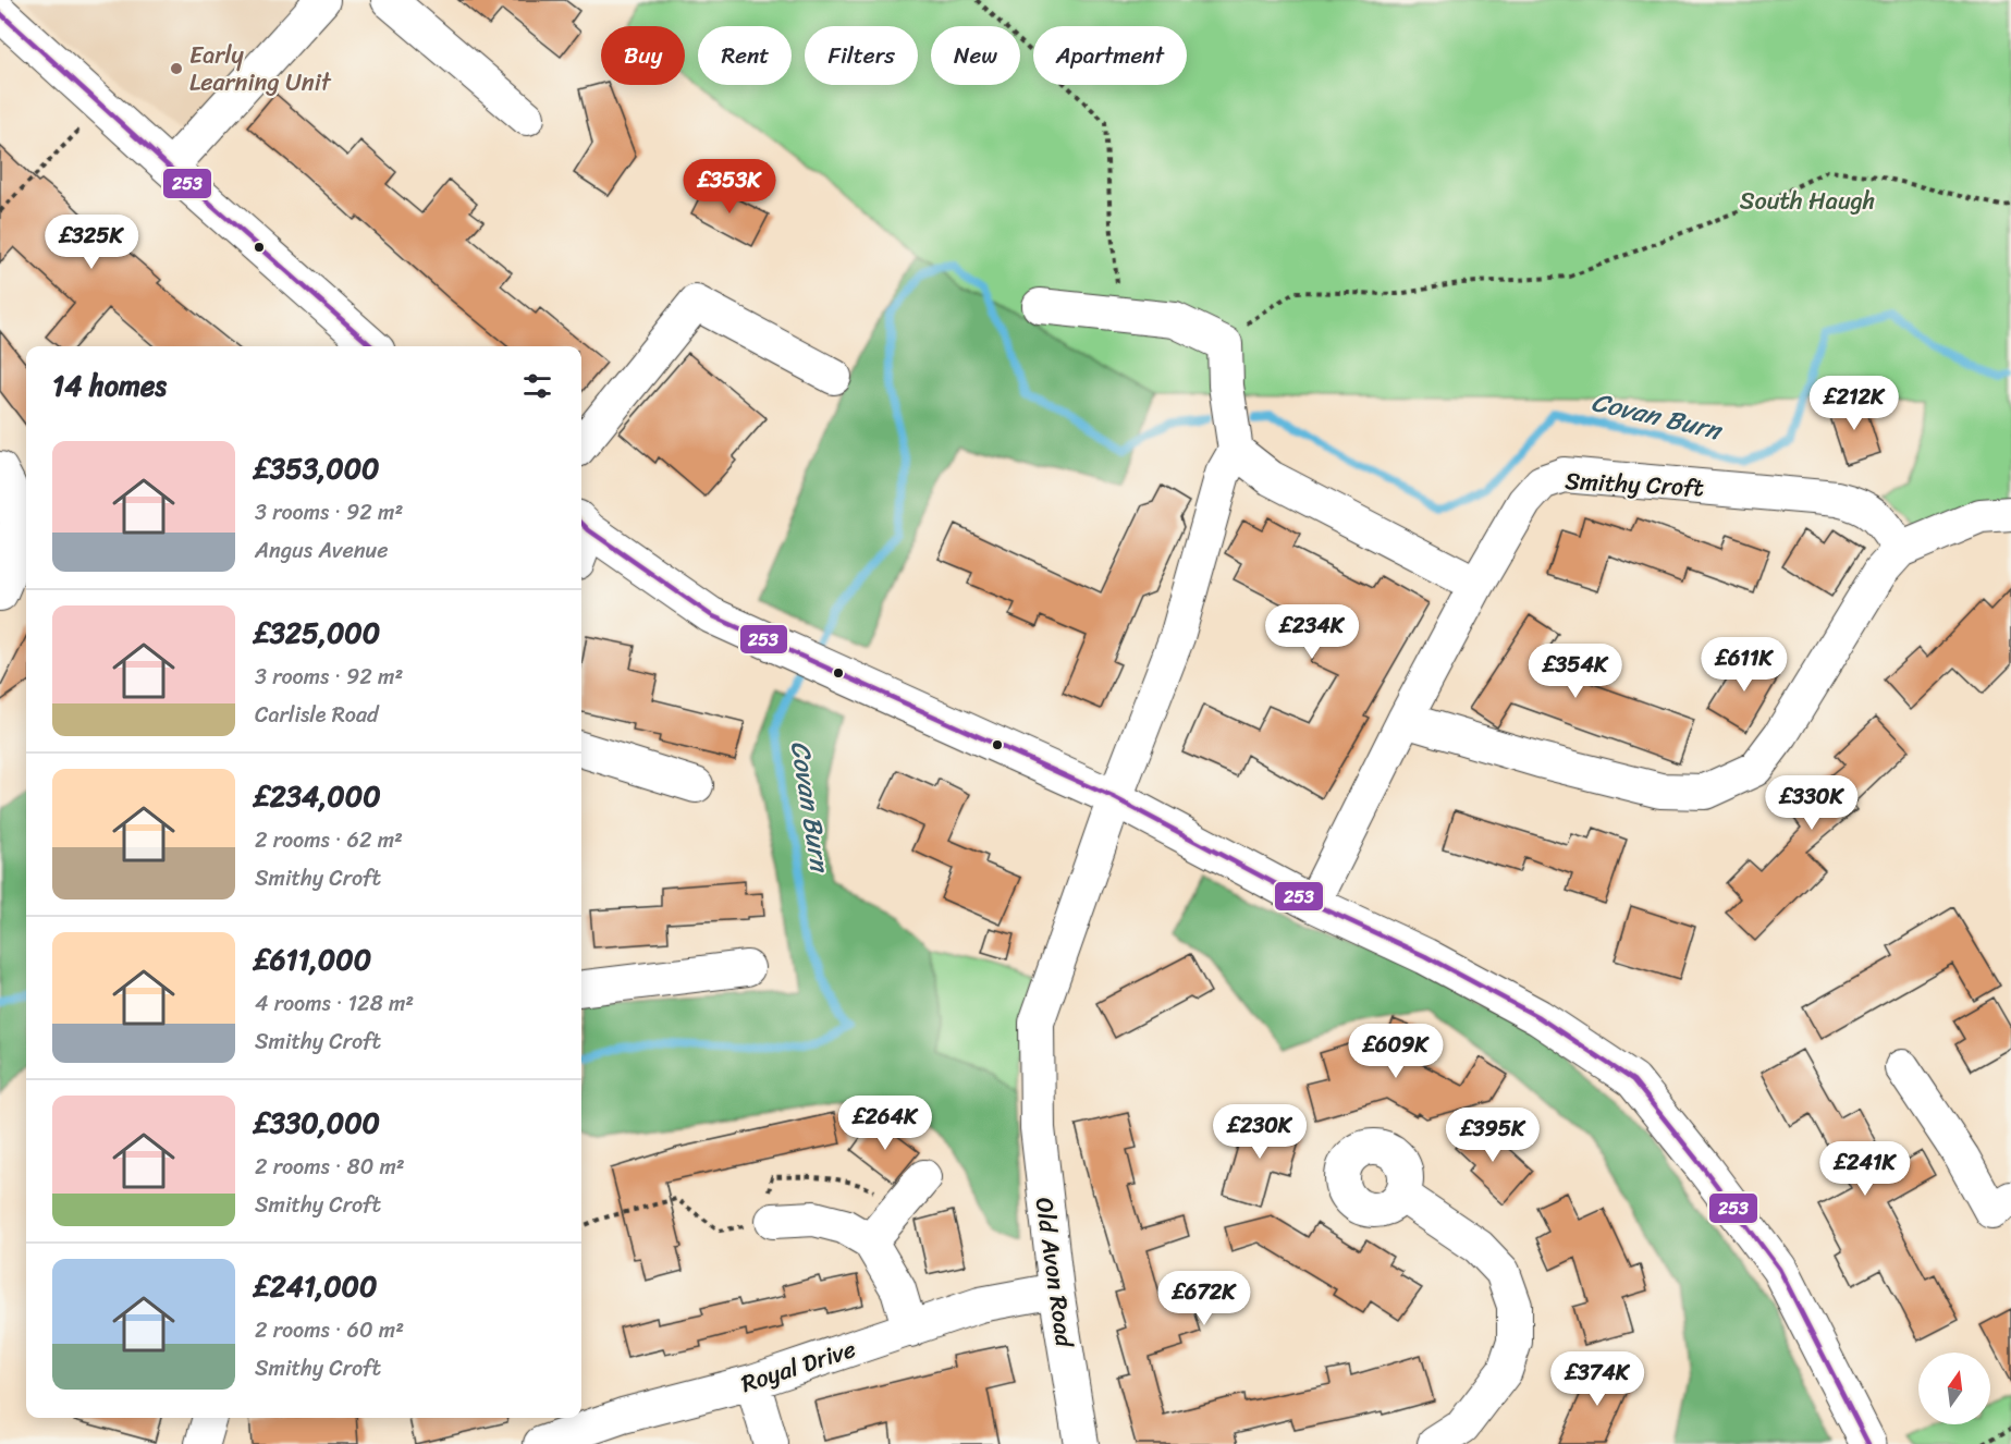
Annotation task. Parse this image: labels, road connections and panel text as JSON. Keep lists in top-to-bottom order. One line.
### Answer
{"streets":{"street":["Smithy Croft","Old Avon Road","Royal Drive"]},"crossings":[["Old Avon Road","Royal Drive"]],"water":["Covan Burn"],"parks":["South Haugh"],"places":["Early Learning Unit"],"lines":["transit line 253"],"north":"top","page":{"chip":["Buy","Rent","Filters","New","Apartment"],"price":["£353K","£325K","£212K","£234K","£611K","£354K","£330K","£609K","£264K","£230K","£395K","£241K","£672K","£374K"],"heading":"14 homes","list":[{"name":"£353,000","note":"3 rooms · 92 m² · Angus Avenue"},{"name":"£325,000","note":"3 rooms · 92 m² · Carlisle Road"},{"name":"£234,000","note":"2 rooms · 62 m² · Smithy Croft"},{"name":"£611,000","note":"4 rooms · 128 m² · Smithy Croft"},{"name":"£330,000","note":"2 rooms · 80 m² · Smithy Croft"},{"name":"£241,000","note":"2 rooms · 60 m² · Smithy Croft"}]}}
